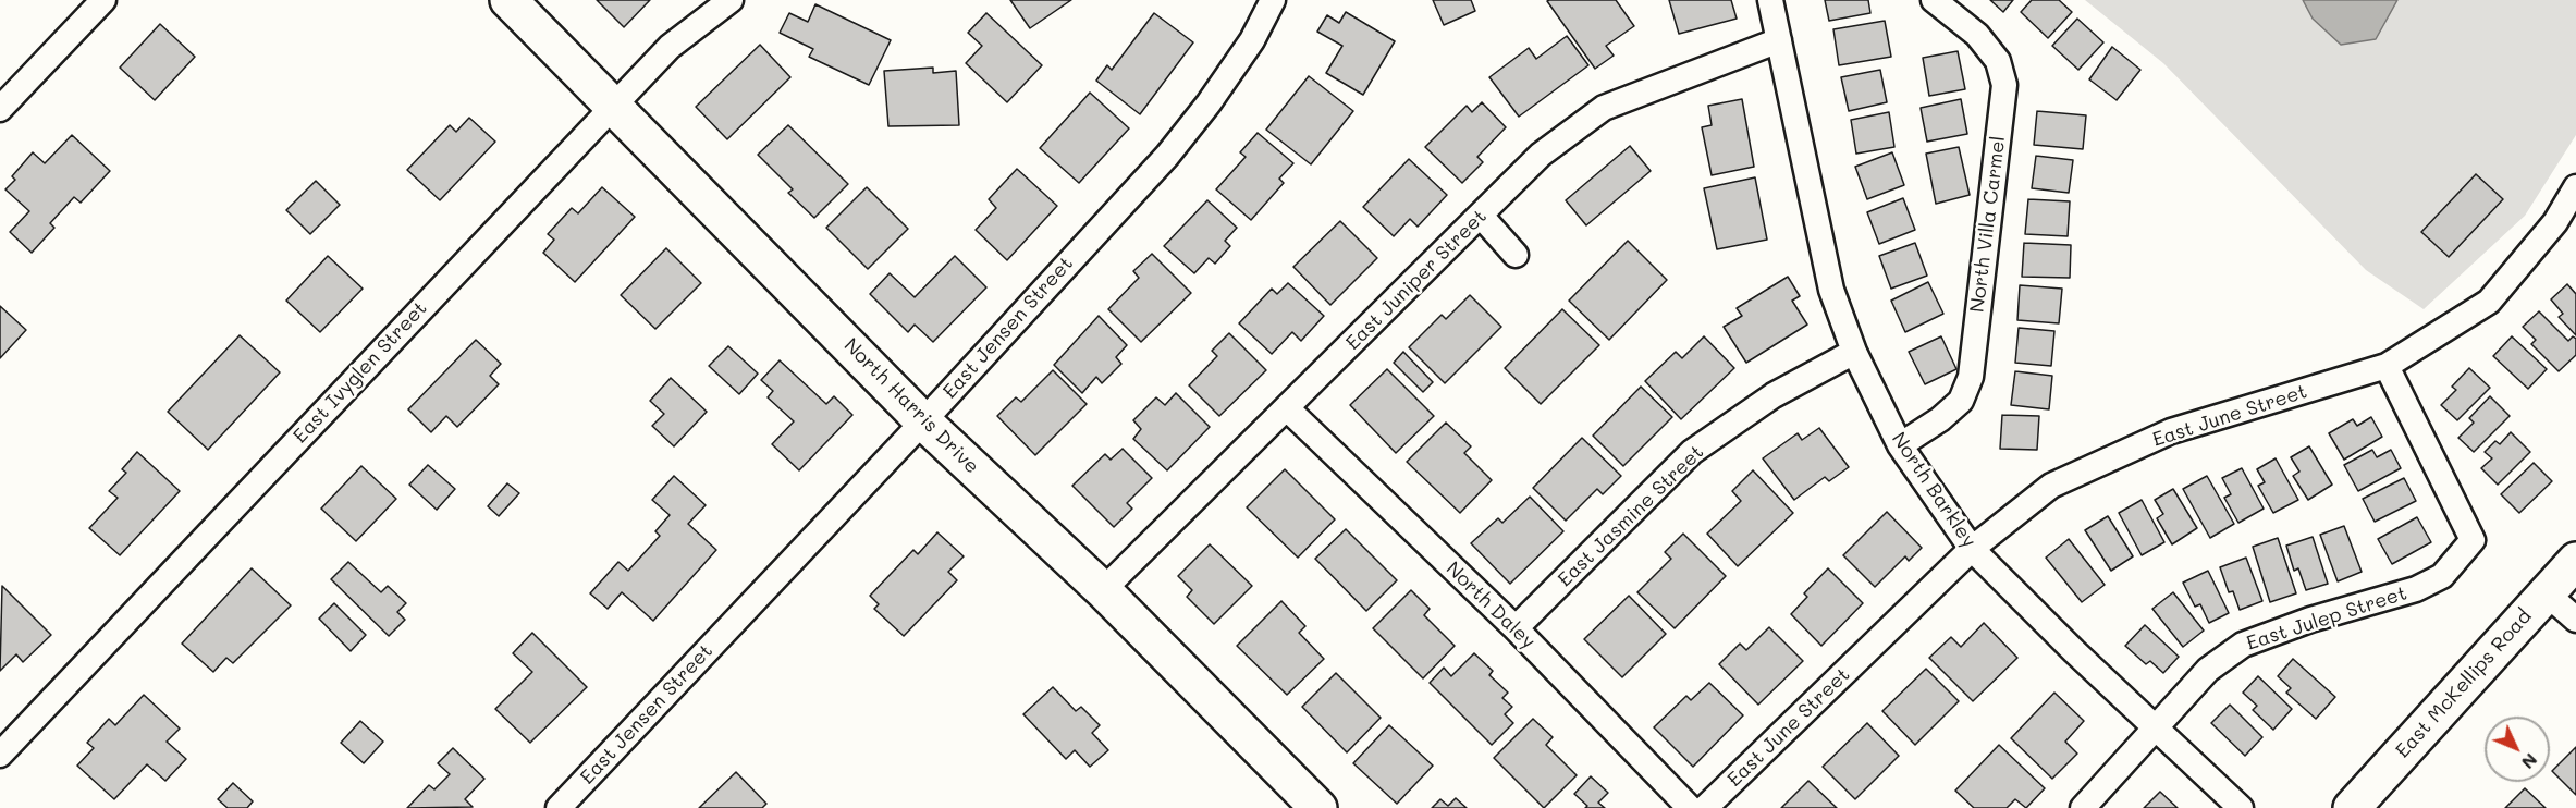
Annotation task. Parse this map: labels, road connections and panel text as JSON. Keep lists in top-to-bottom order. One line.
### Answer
{"streets":{"street":["North Villa Carmel","East Juniper Street","East Jensen Street","East Ivyglen Street","North Harris Drive","East June Street","North Barkley","East Jasmine Street","North Daley","East Julep Street","East McKellips Road"]},"crossings":[["North Villa Carmel","North Barkley"],["East Juniper Street","North Harris Drive"],["East Juniper Street","North Barkley"],["East Juniper Street","North Daley"],["East Jensen Street","North Harris Drive"],["East Ivyglen Street","North Harris Drive"],["East June Street","North Barkley"],["East June Street","East Julep Street"],["North Barkley","East Jasmine Street"],["North Barkley","East Julep Street"],["East Jasmine Street","North Daley"]],"north":"bottom right"}
